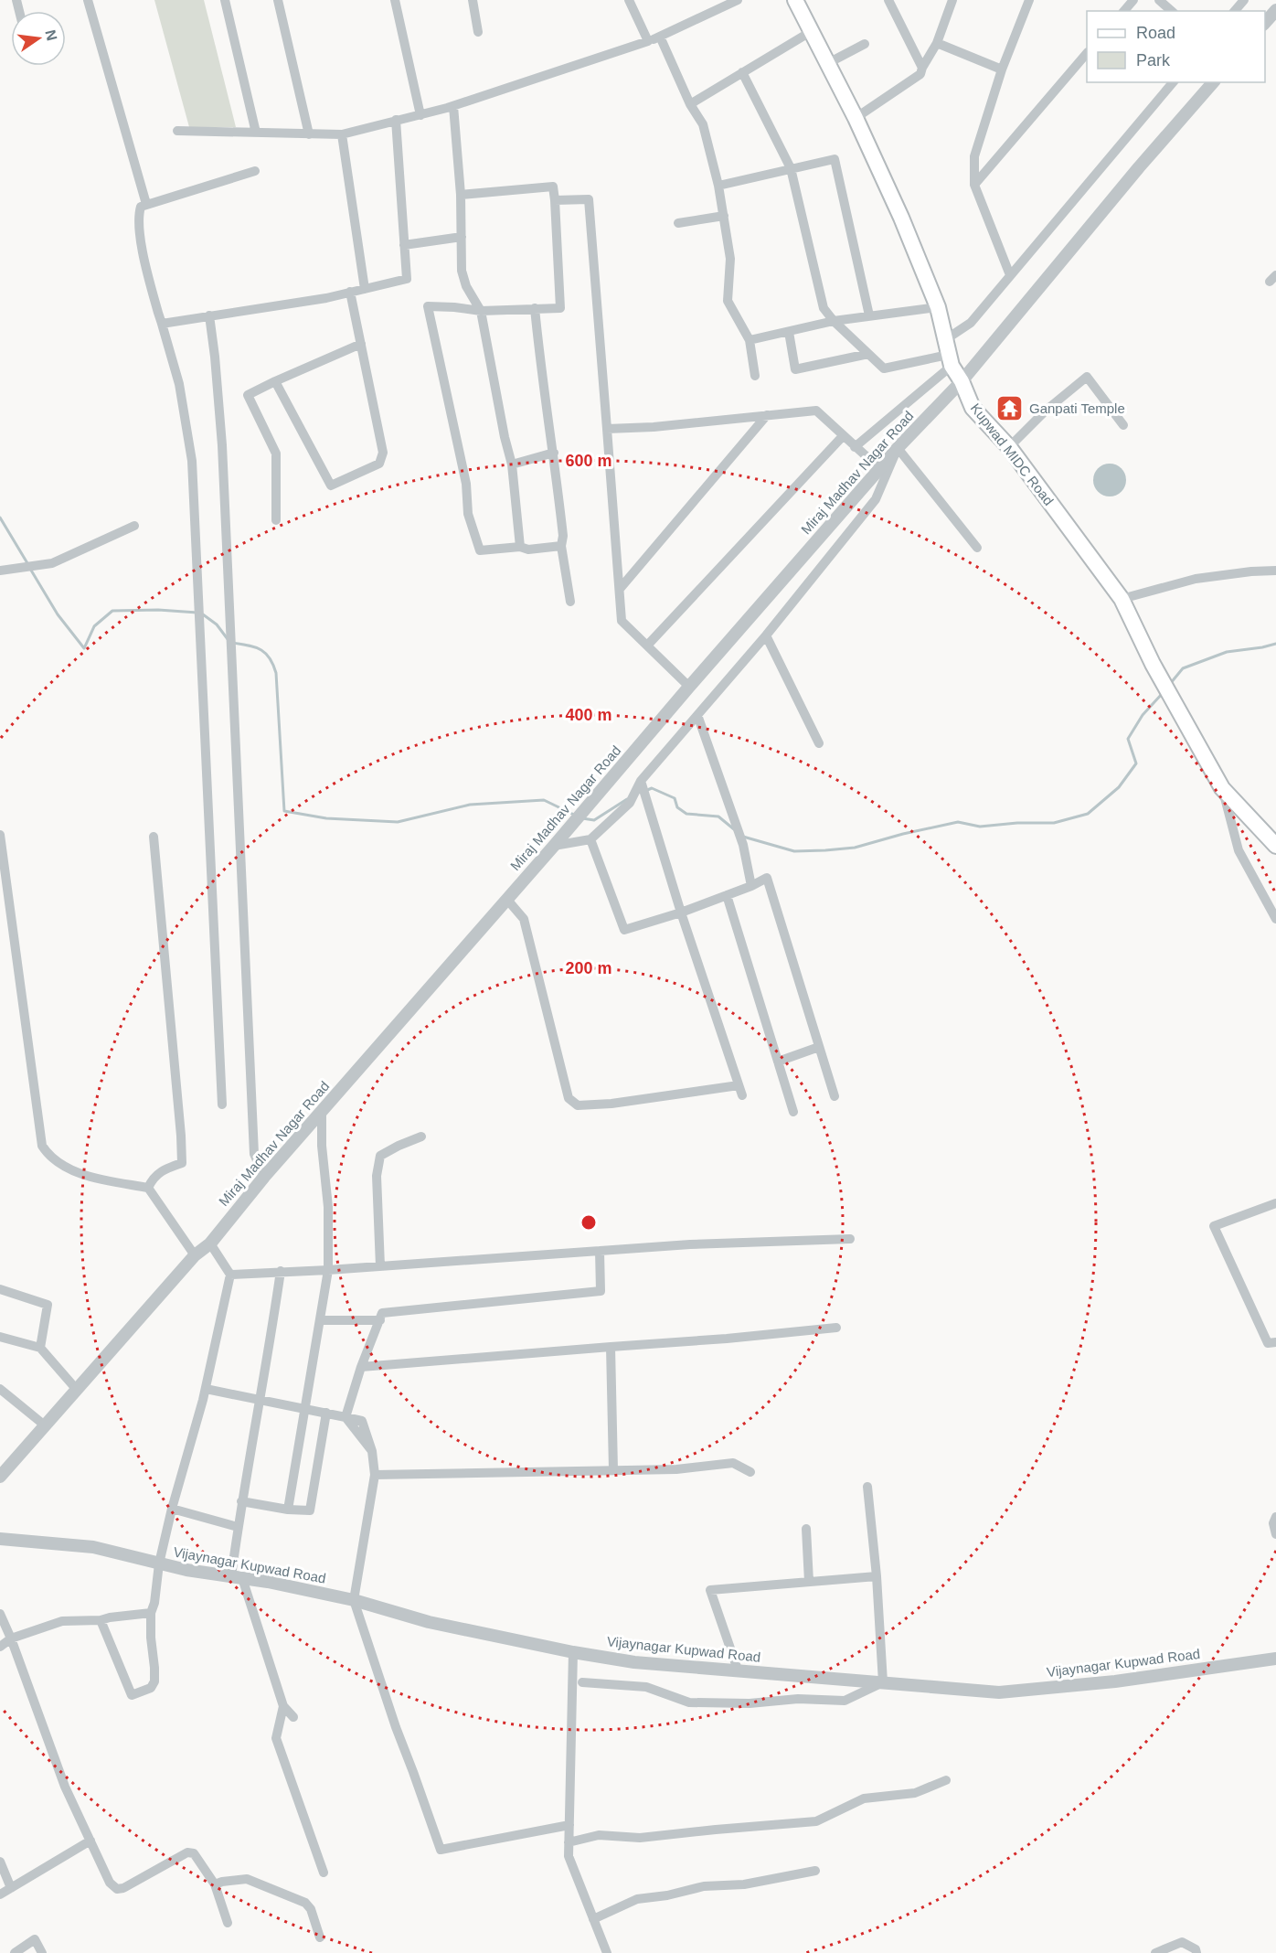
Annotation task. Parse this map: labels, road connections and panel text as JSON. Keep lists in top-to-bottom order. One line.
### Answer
{"streets":{"main road":["Kupwad MIDC Road"],"street":["Miraj Madhav Nagar Road","Vijaynagar Kupwad Road"]},"crossings":[["Kupwad MIDC Road","Miraj Madhav Nagar Road"]],"places":{"temple":["Ganpati Temple"]},"legend":["Road","Park"],"north":"right","rings":["600 m","400 m","200 m"]}
